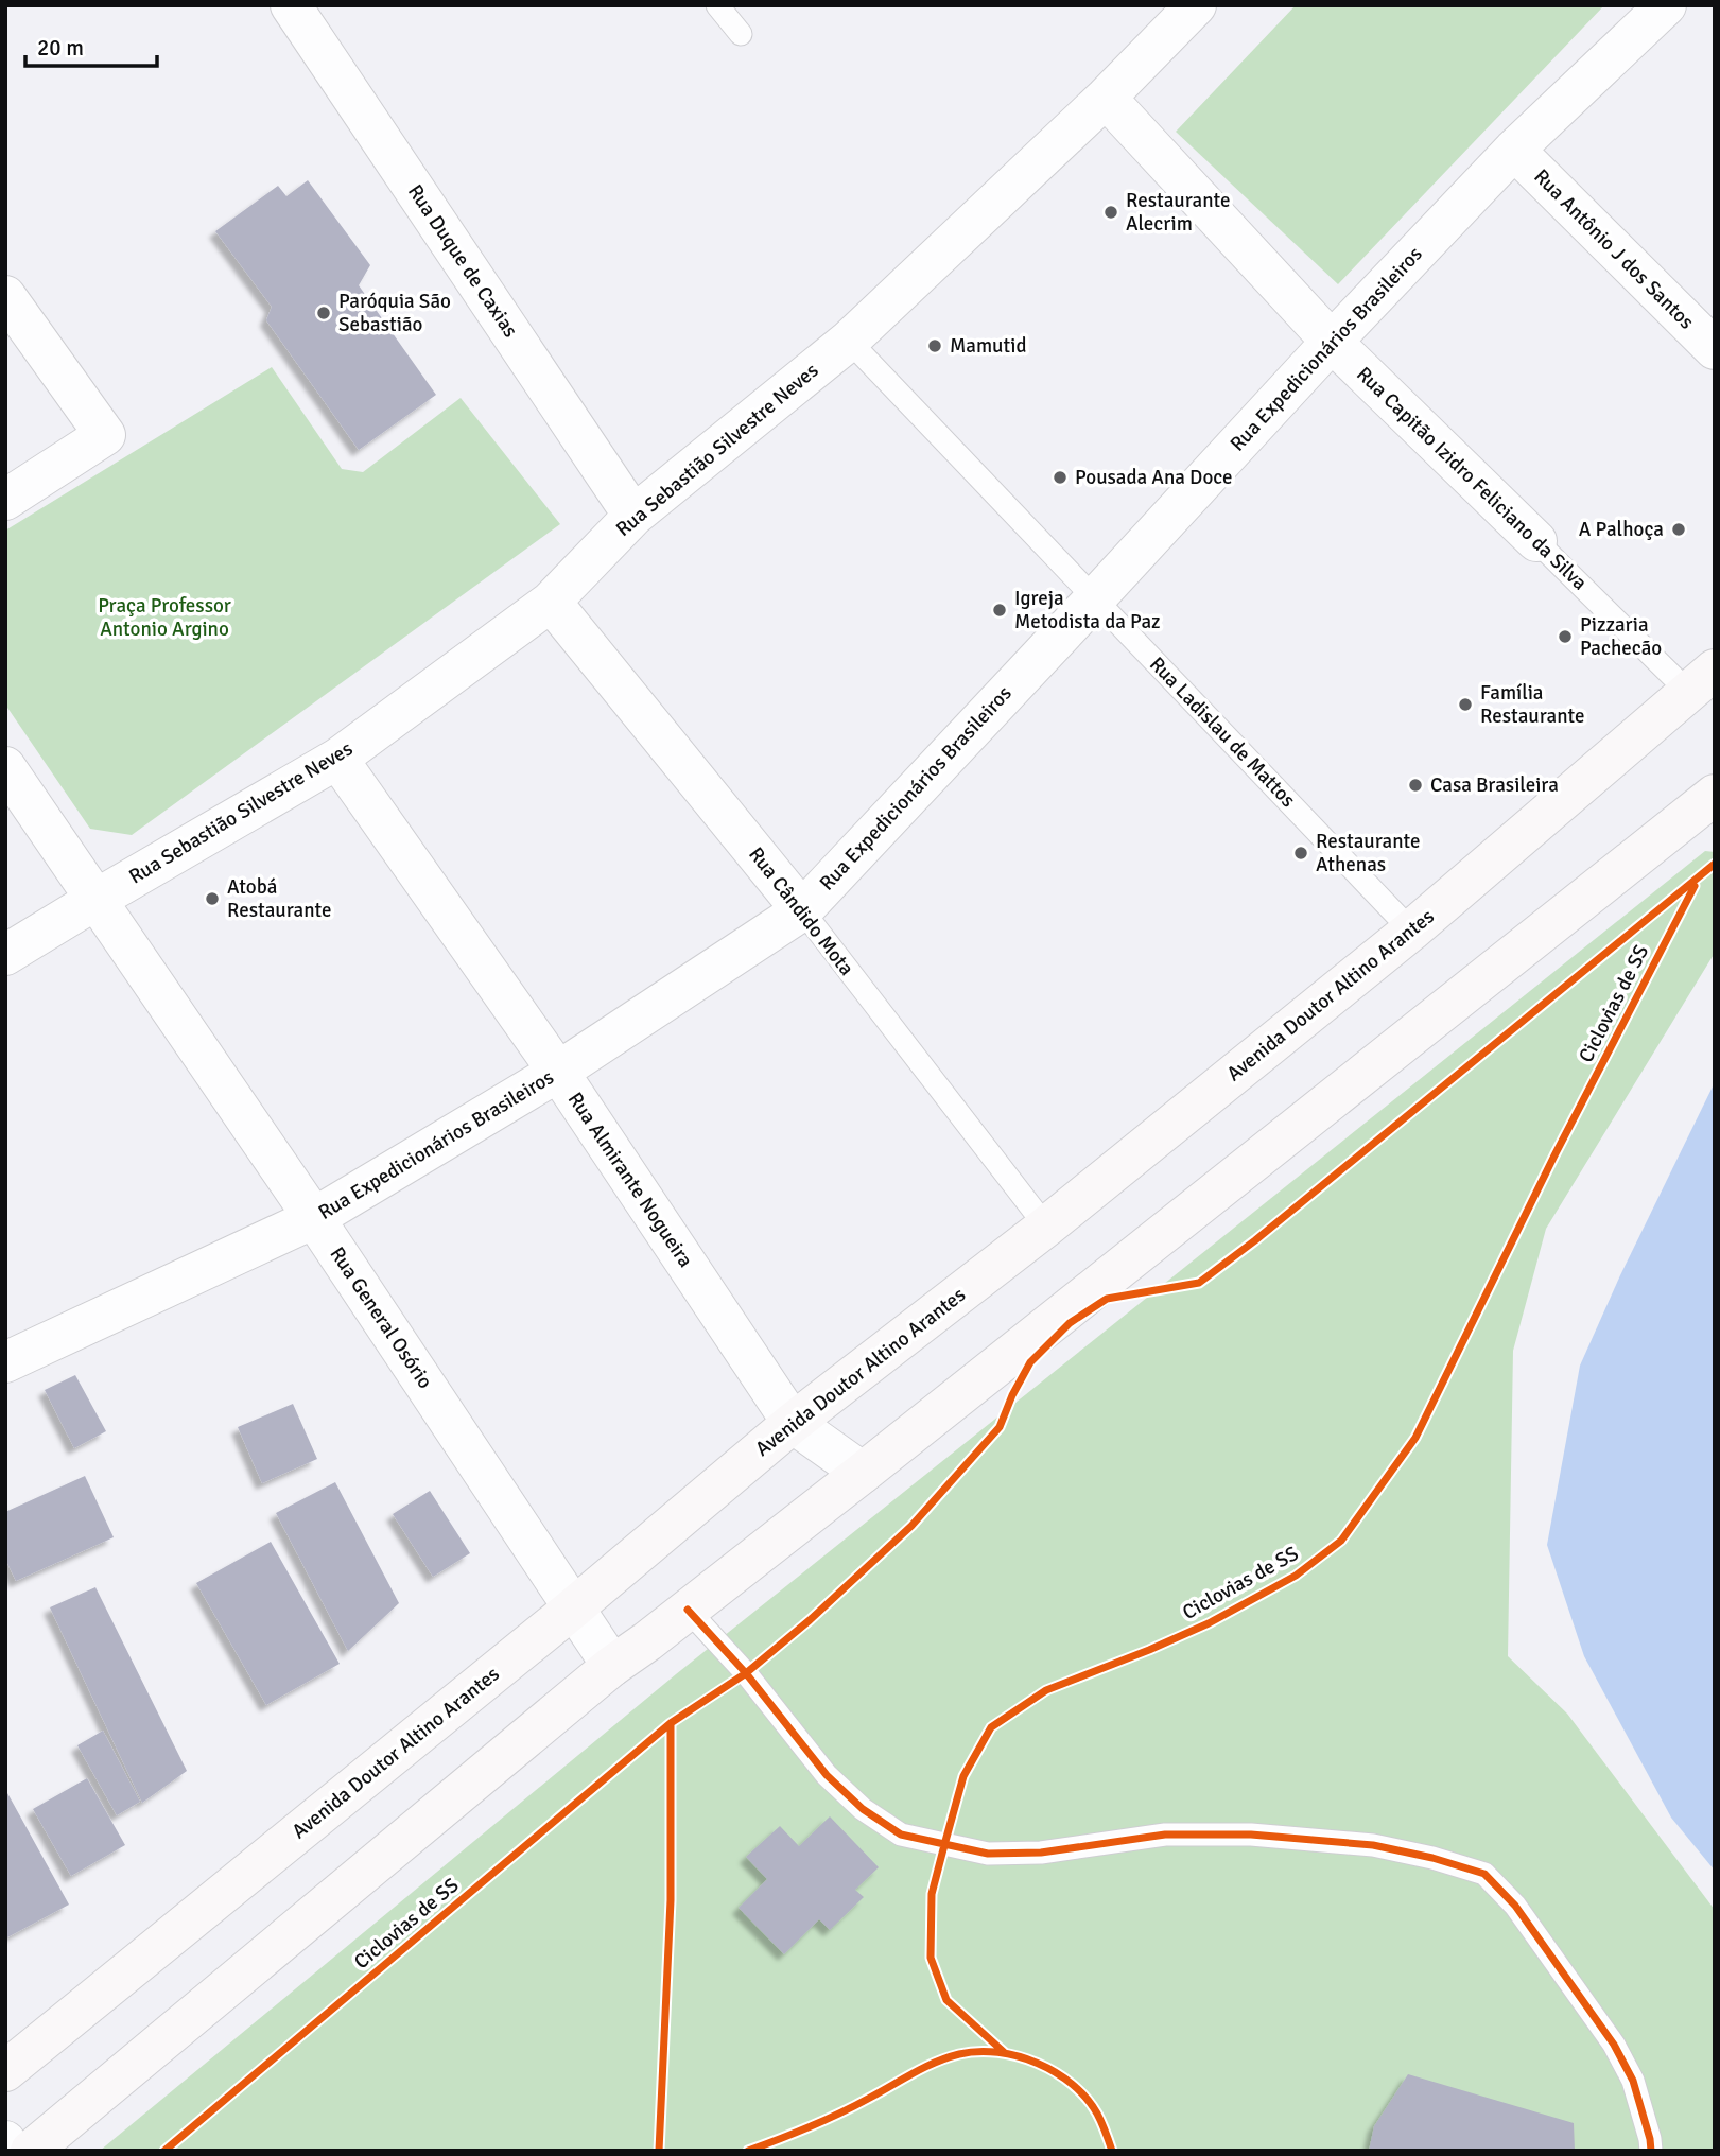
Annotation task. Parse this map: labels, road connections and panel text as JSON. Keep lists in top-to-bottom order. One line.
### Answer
{"streets":{"main road":["Avenida Doutor Altino Arantes"],"street":["Rua Antônio J dos Santos","Rua Duque de Caxias","Rua Expedicionários Brasileiros","Rua Sebastião Silvestre Neves","Rua Capitão Izidro Feliciano da Silva","Rua Cândido Mota","Rua Almirante Nogueira","Rua General Osório"],"lane":["Rua Ladislau de Mattos"],"cycle path":["Ciclovias de SS"]},"crossings":[["Rua Antônio J dos Santos","Rua Expedicionários Brasileiros"],["Rua Duque de Caxias","Rua Sebastião Silvestre Neves"],["Rua Expedicionários Brasileiros","Rua Capitão Izidro Feliciano da Silva"],["Rua Expedicionários Brasileiros","Rua Ladislau de Mattos"],["Rua Expedicionários Brasileiros","Rua Cândido Mota"],["Rua Expedicionários Brasileiros","Rua Almirante Nogueira"],["Rua Expedicionários Brasileiros","Rua General Osório"],["Rua Sebastião Silvestre Neves","Rua Capitão Izidro Feliciano da Silva"],["Rua Sebastião Silvestre Neves","Rua Ladislau de Mattos"],["Rua Sebastião Silvestre Neves","Rua Cândido Mota"],["Rua Sebastião Silvestre Neves","Rua Almirante Nogueira"],["Rua Sebastião Silvestre Neves","Rua General Osório"],["Rua Capitão Izidro Feliciano da Silva","Avenida Doutor Altino Arantes"],["Rua Ladislau de Mattos","Avenida Doutor Altino Arantes"],["Rua Cândido Mota","Avenida Doutor Altino Arantes"],["Avenida Doutor Altino Arantes","Rua Almirante Nogueira"],["Avenida Doutor Altino Arantes","Rua General Osório"]],"parks":["Praça Professor Antonio Argino"],"places":["Restaurante Alecrim","Paróquia São Sebastião","Mamutid","Pousada Ana Doce","A Palhoça","Igreja Metodista da Paz","Pizzaria Pachecão","Família Restaurante","Casa Brasileira","Restaurante Athenas","Atobá Restaurante"],"scale_bar":"20 m"}
